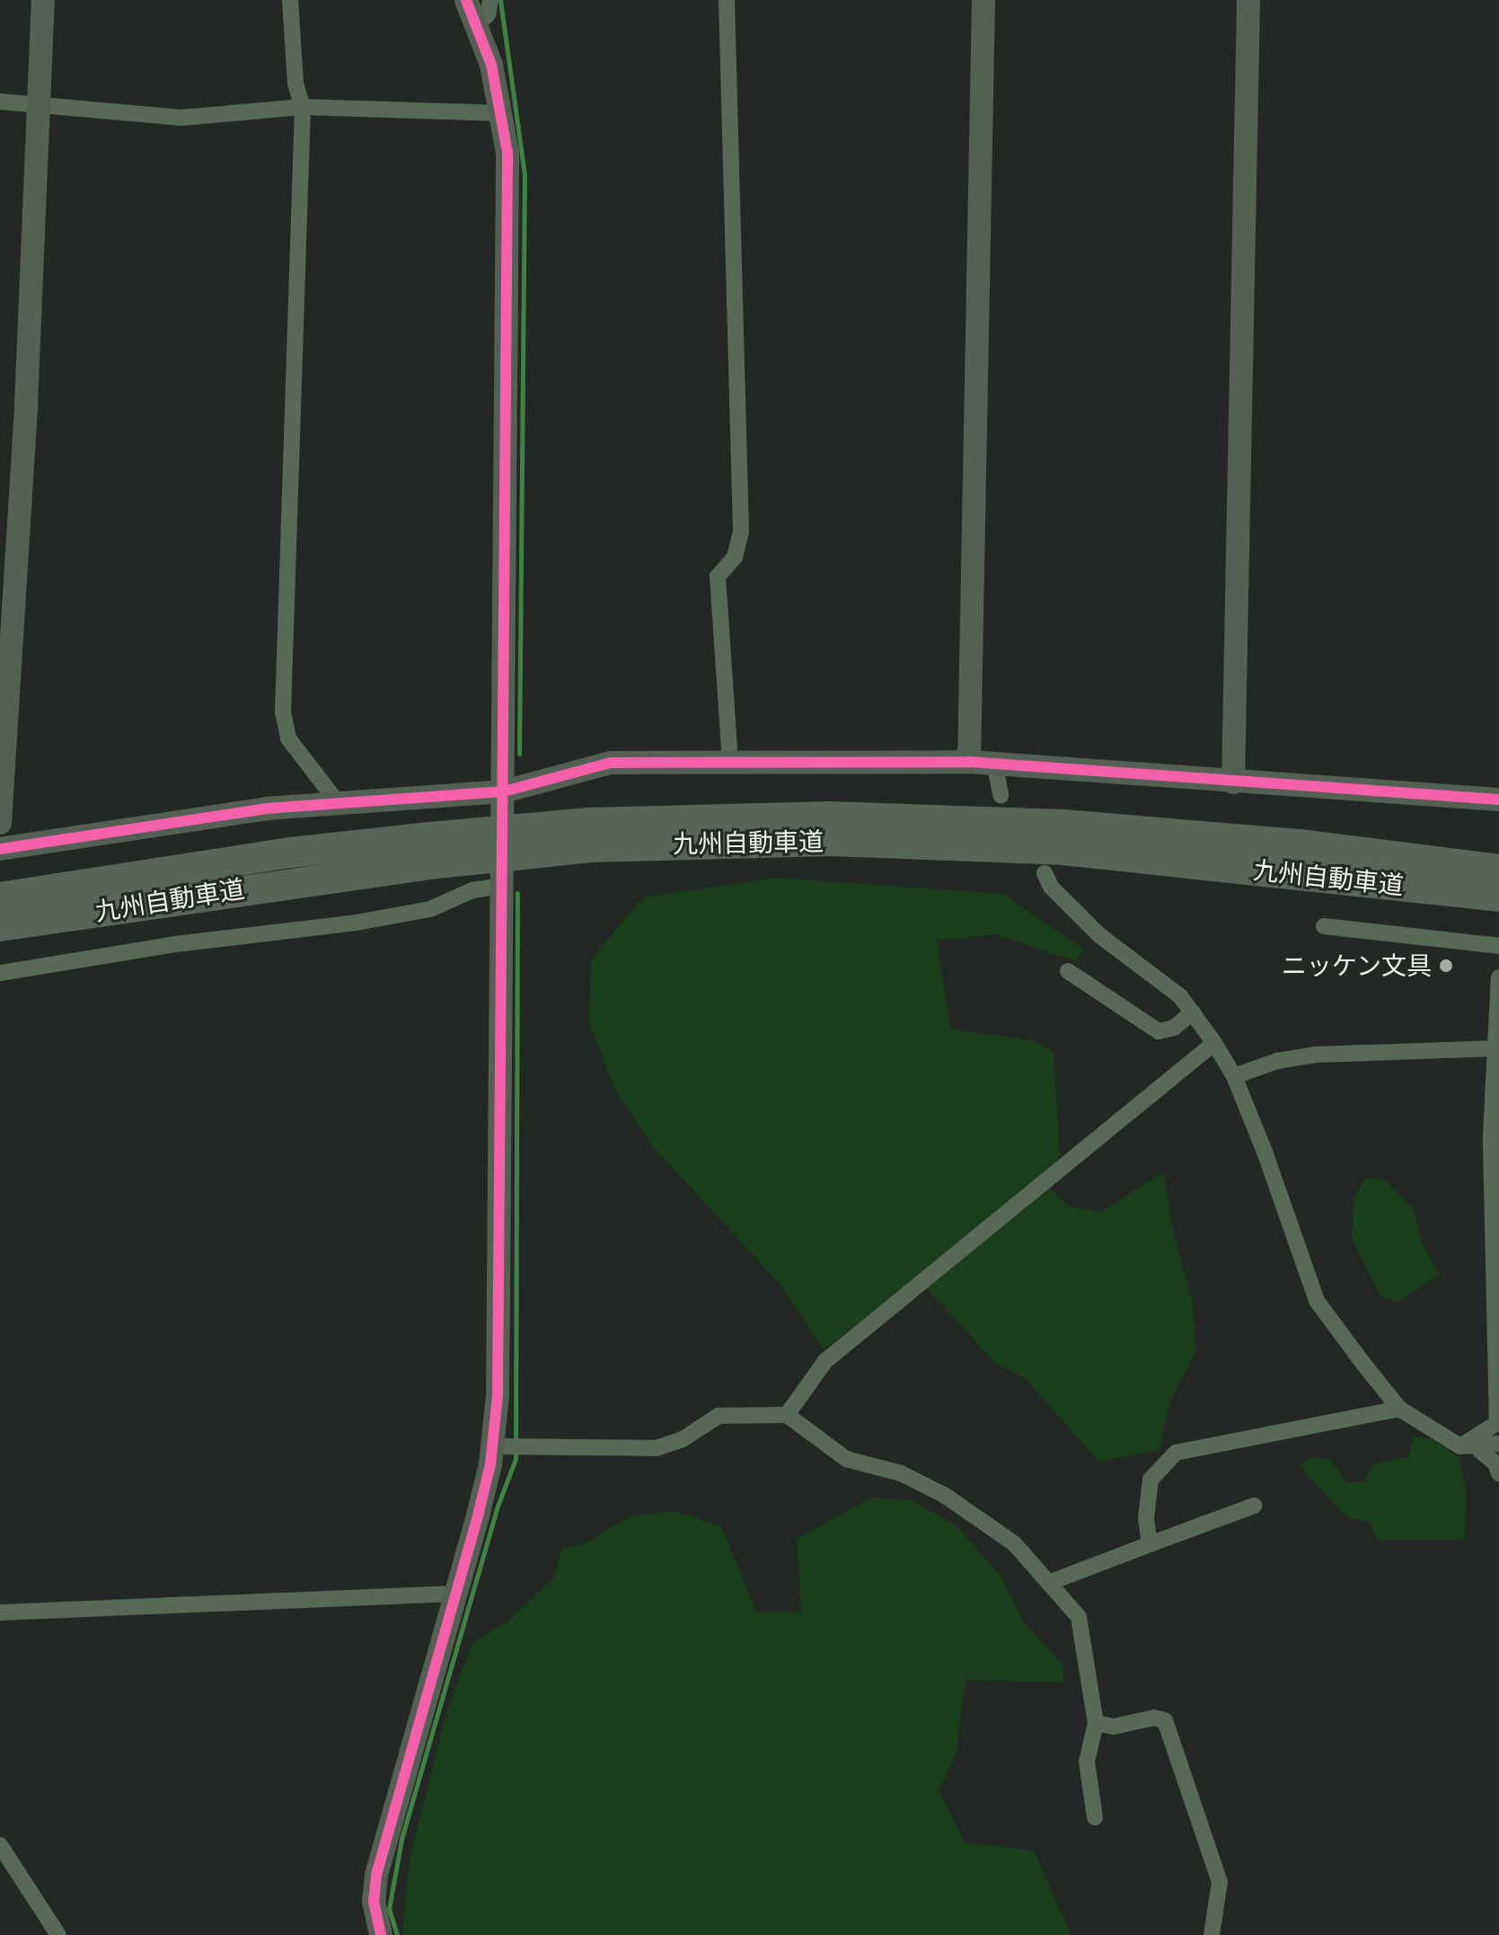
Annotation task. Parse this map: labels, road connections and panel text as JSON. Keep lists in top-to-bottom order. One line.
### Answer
{"streets":{"highway":["九州自動車道"]},"places":["ニッケン文具"]}
